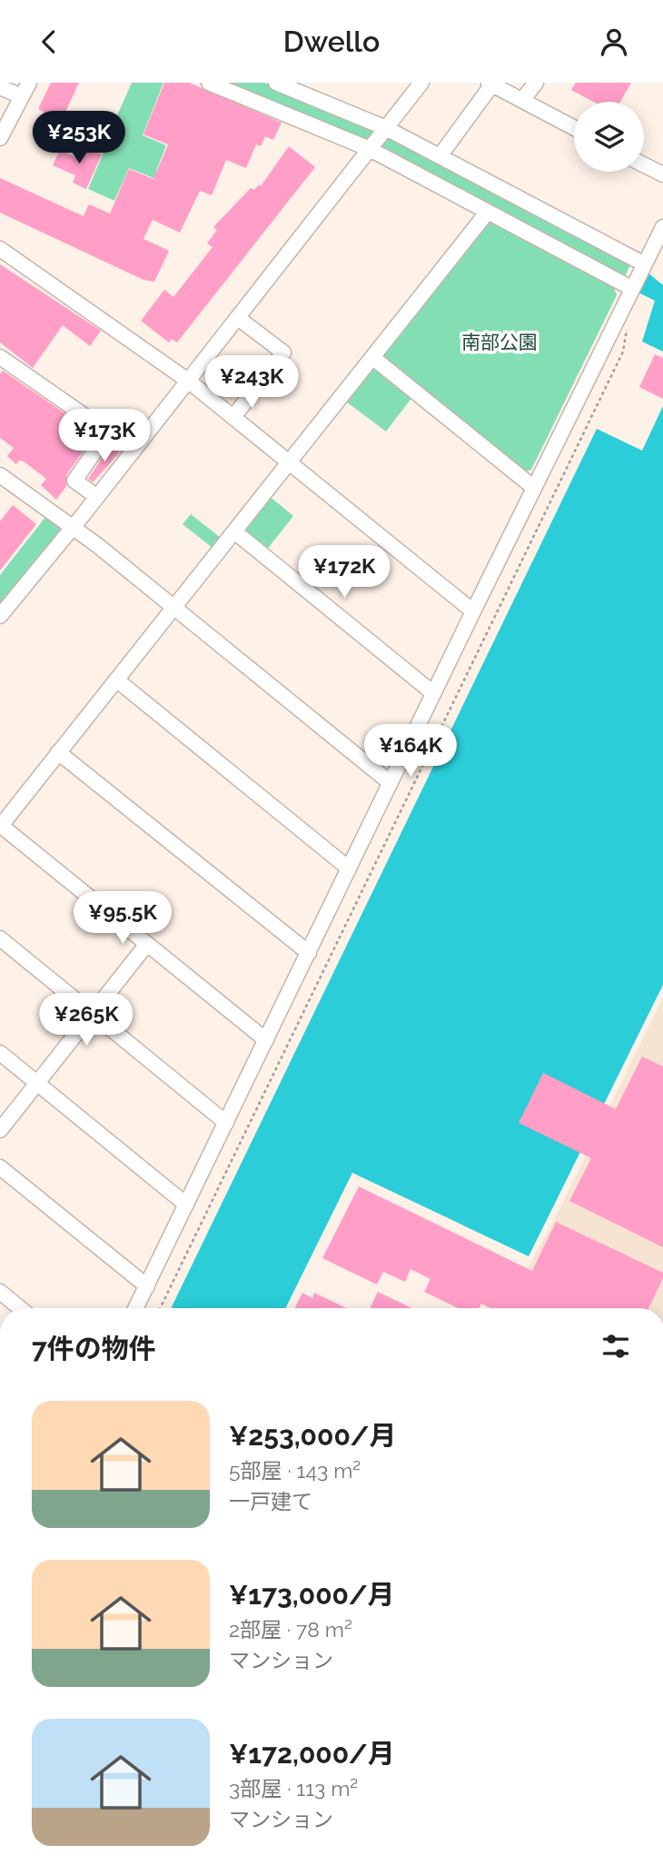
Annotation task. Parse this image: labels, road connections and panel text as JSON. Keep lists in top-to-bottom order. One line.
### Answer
{"parks":["南部公園"],"page":{"header":"Dwello","price":["¥253K","¥243K","¥173K","¥172K","¥164K","¥95.5K","¥265K"],"heading":"7件の物件","list":[{"name":"¥253,000/月","note":"5部屋 · 143 m² · 一戸建て"},{"name":"¥173,000/月","note":"2部屋 · 78 m² · マンション"},{"name":"¥172,000/月","note":"3部屋 · 113 m² · マンション"}]}}
